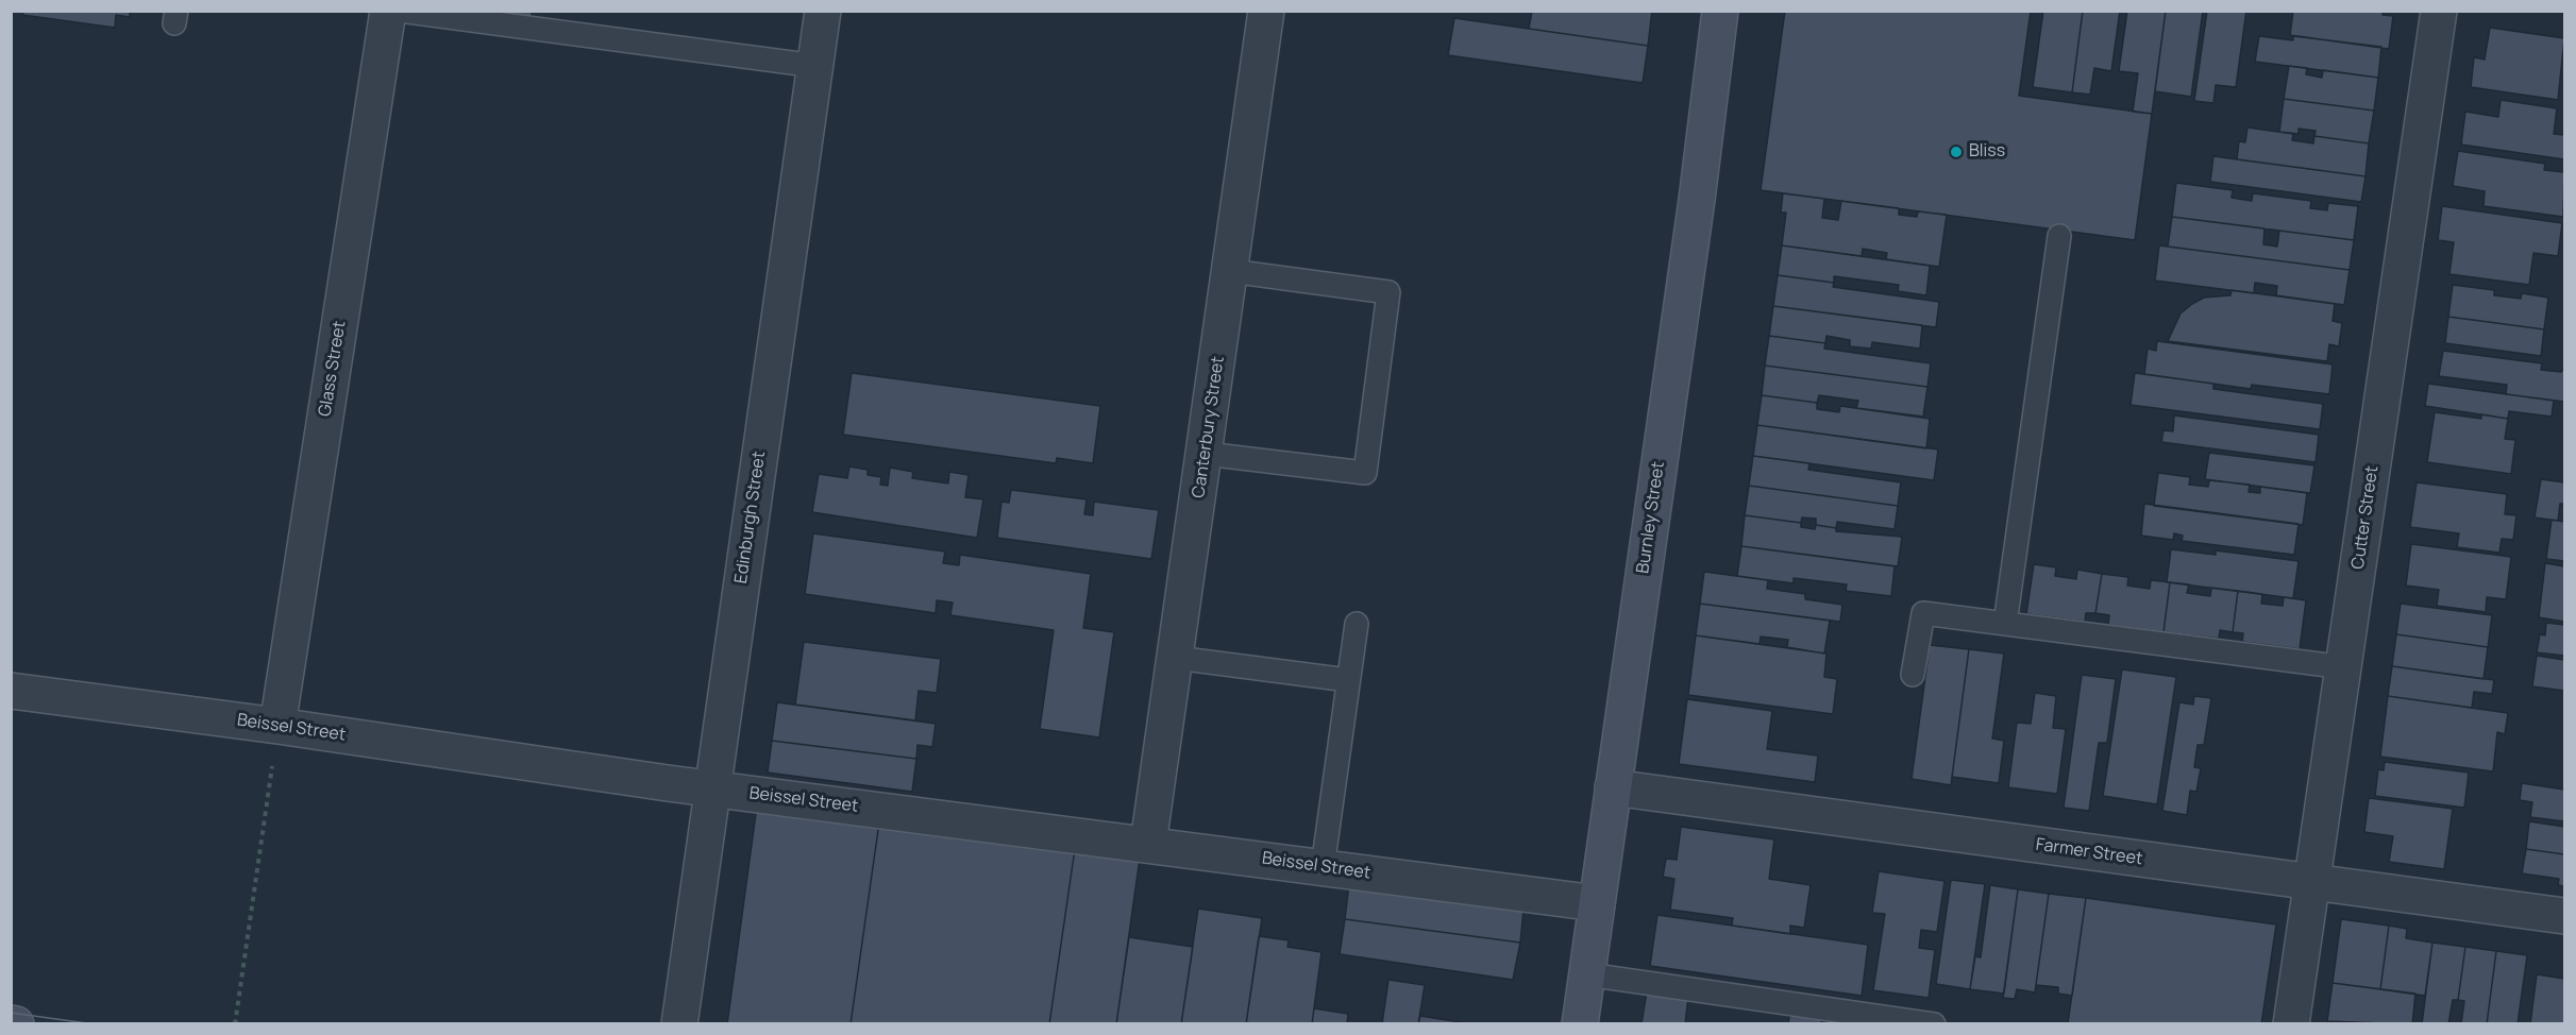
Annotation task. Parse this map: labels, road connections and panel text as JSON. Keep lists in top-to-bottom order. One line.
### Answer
{"streets":{"main road":["Burnley Street"],"street":["Glass Street","Canterbury Street","Edinburgh Street","Cutter Street","Beissel Street","Farmer Street"]},"crossings":[["Glass Street","Beissel Street"],["Canterbury Street","Beissel Street"],["Edinburgh Street","Beissel Street"],["Burnley Street","Beissel Street"],["Burnley Street","Farmer Street"],["Cutter Street","Farmer Street"]],"places":["Bliss"]}
